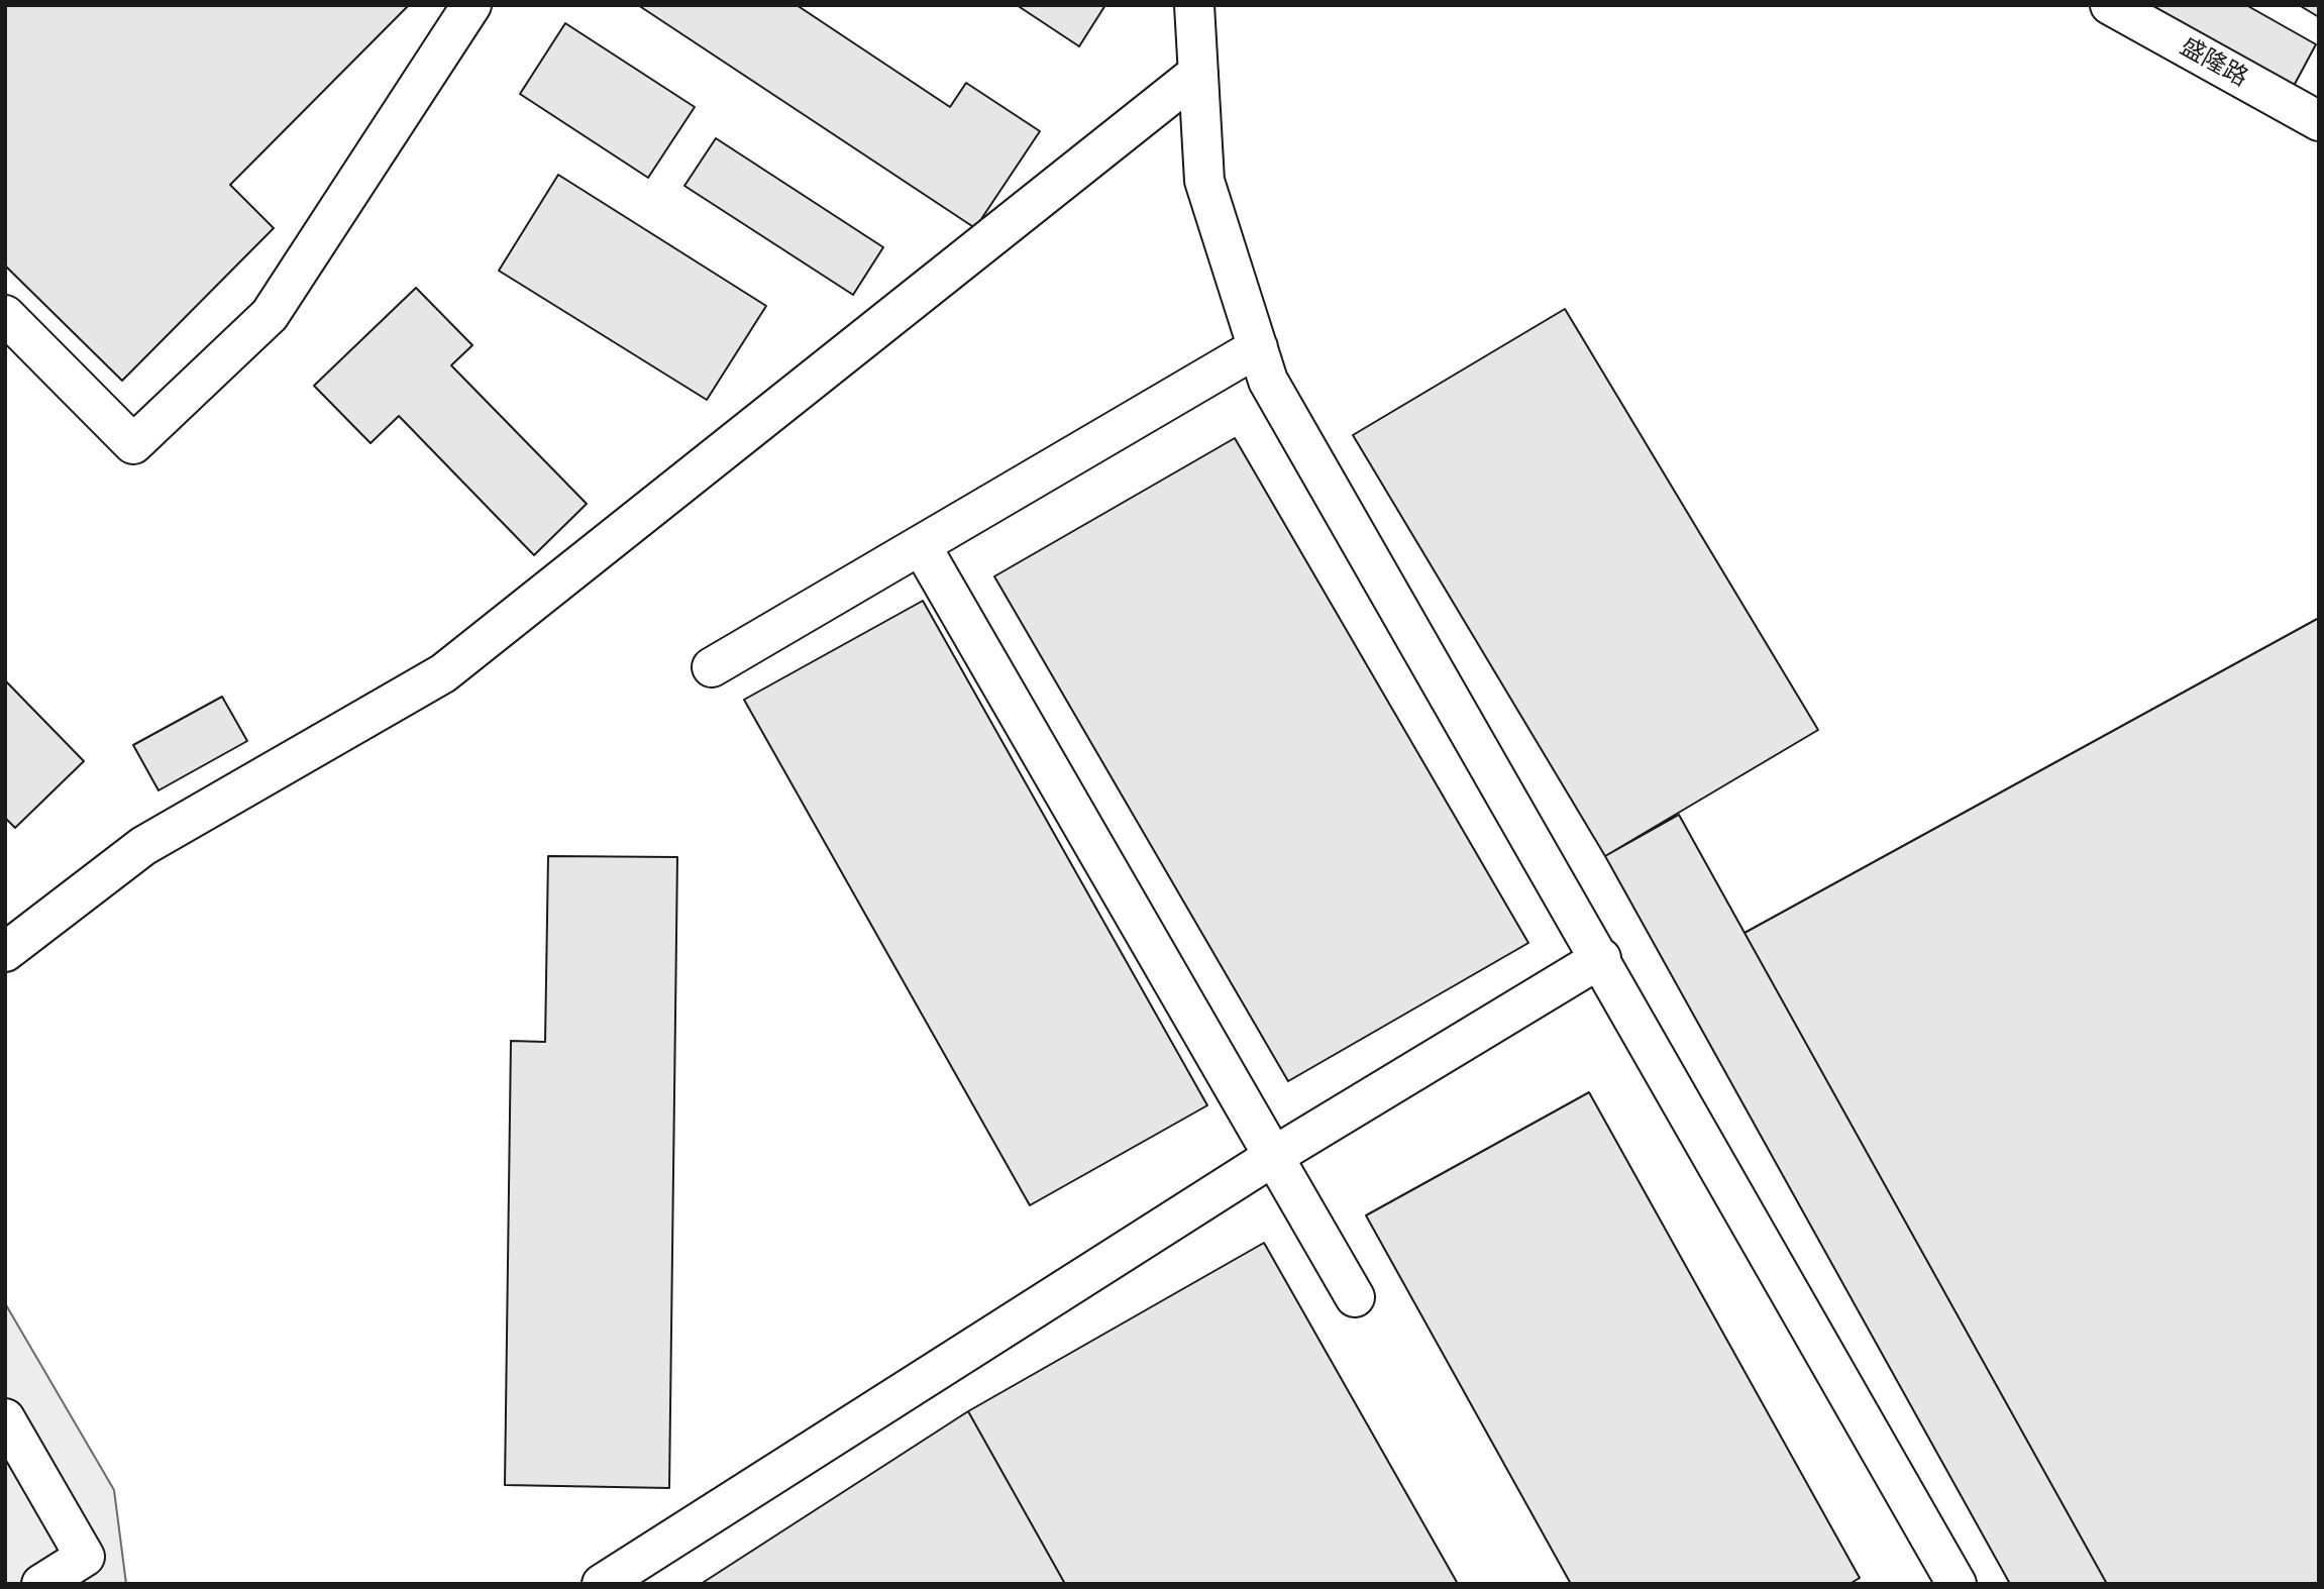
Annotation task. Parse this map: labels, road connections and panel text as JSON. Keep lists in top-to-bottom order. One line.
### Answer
{"streets":{"street":["盛隆路"]}}
